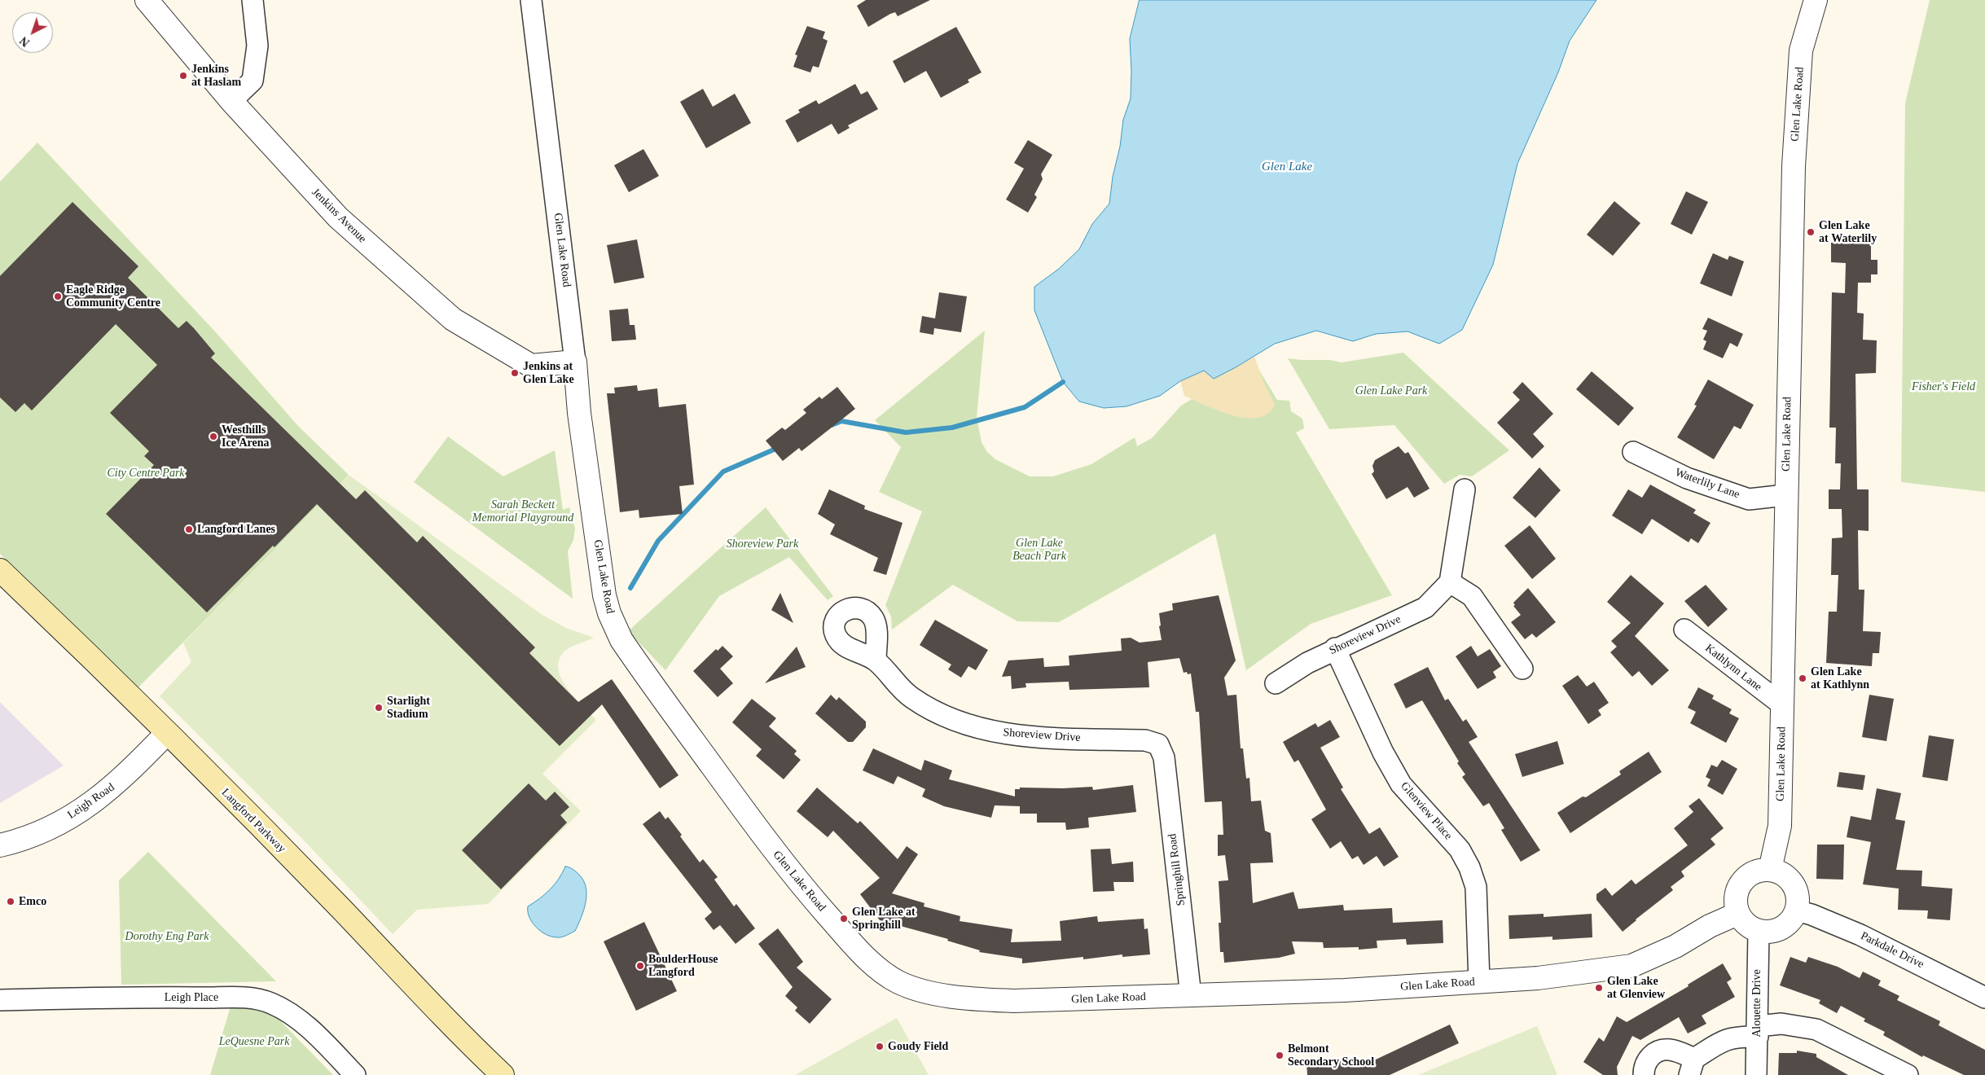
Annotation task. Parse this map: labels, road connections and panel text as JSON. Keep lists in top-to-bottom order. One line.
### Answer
{"streets":{"main road":["Langford Parkway"],"street":["Glen Lake Road","Jenkins Avenue","Waterlily Lane","Shoreview Drive","Kathlynn Lane","Leigh Road","Glenview Place","Springhill Road","Parkdale Drive","Leigh Place","Alouette Drive"]},"crossings":[["Glen Lake Road","Jenkins Avenue"],["Glen Lake Road","Waterlily Lane"],["Glen Lake Road","Kathlynn Lane"],["Glen Lake Road","Glenview Place"],["Glen Lake Road","Springhill Road"],["Glen Lake Road","Parkdale Drive"],["Glen Lake Road","Alouette Drive"],["Shoreview Drive","Glenview Place"],["Shoreview Drive","Springhill Road"],["Leigh Road","Langford Parkway"],["Parkdale Drive","Alouette Drive"]],"water":["Glen Lake"],"parks":["Fisher's Field","Glen Lake Park","City Centre Park","Sarah Beckett Memorial Playground","Glen Lake Beach Park","Shoreview Park","Dorothy Eng Park","LeQuesne Park"],"places":["Jenkins at Haslam","Glen Lake at Waterlily","Eagle Ridge Community Centre","Jenkins at Glen Lake","Westhills Ice Arena","Langford Lanes","Glen Lake at Kathlynn","Starlight Stadium","Emco","Glen Lake at Springhill","BoulderHouse Langford","Glen Lake at Glenview","Goudy Field","Belmont Secondary School"],"north":"bottom left"}
